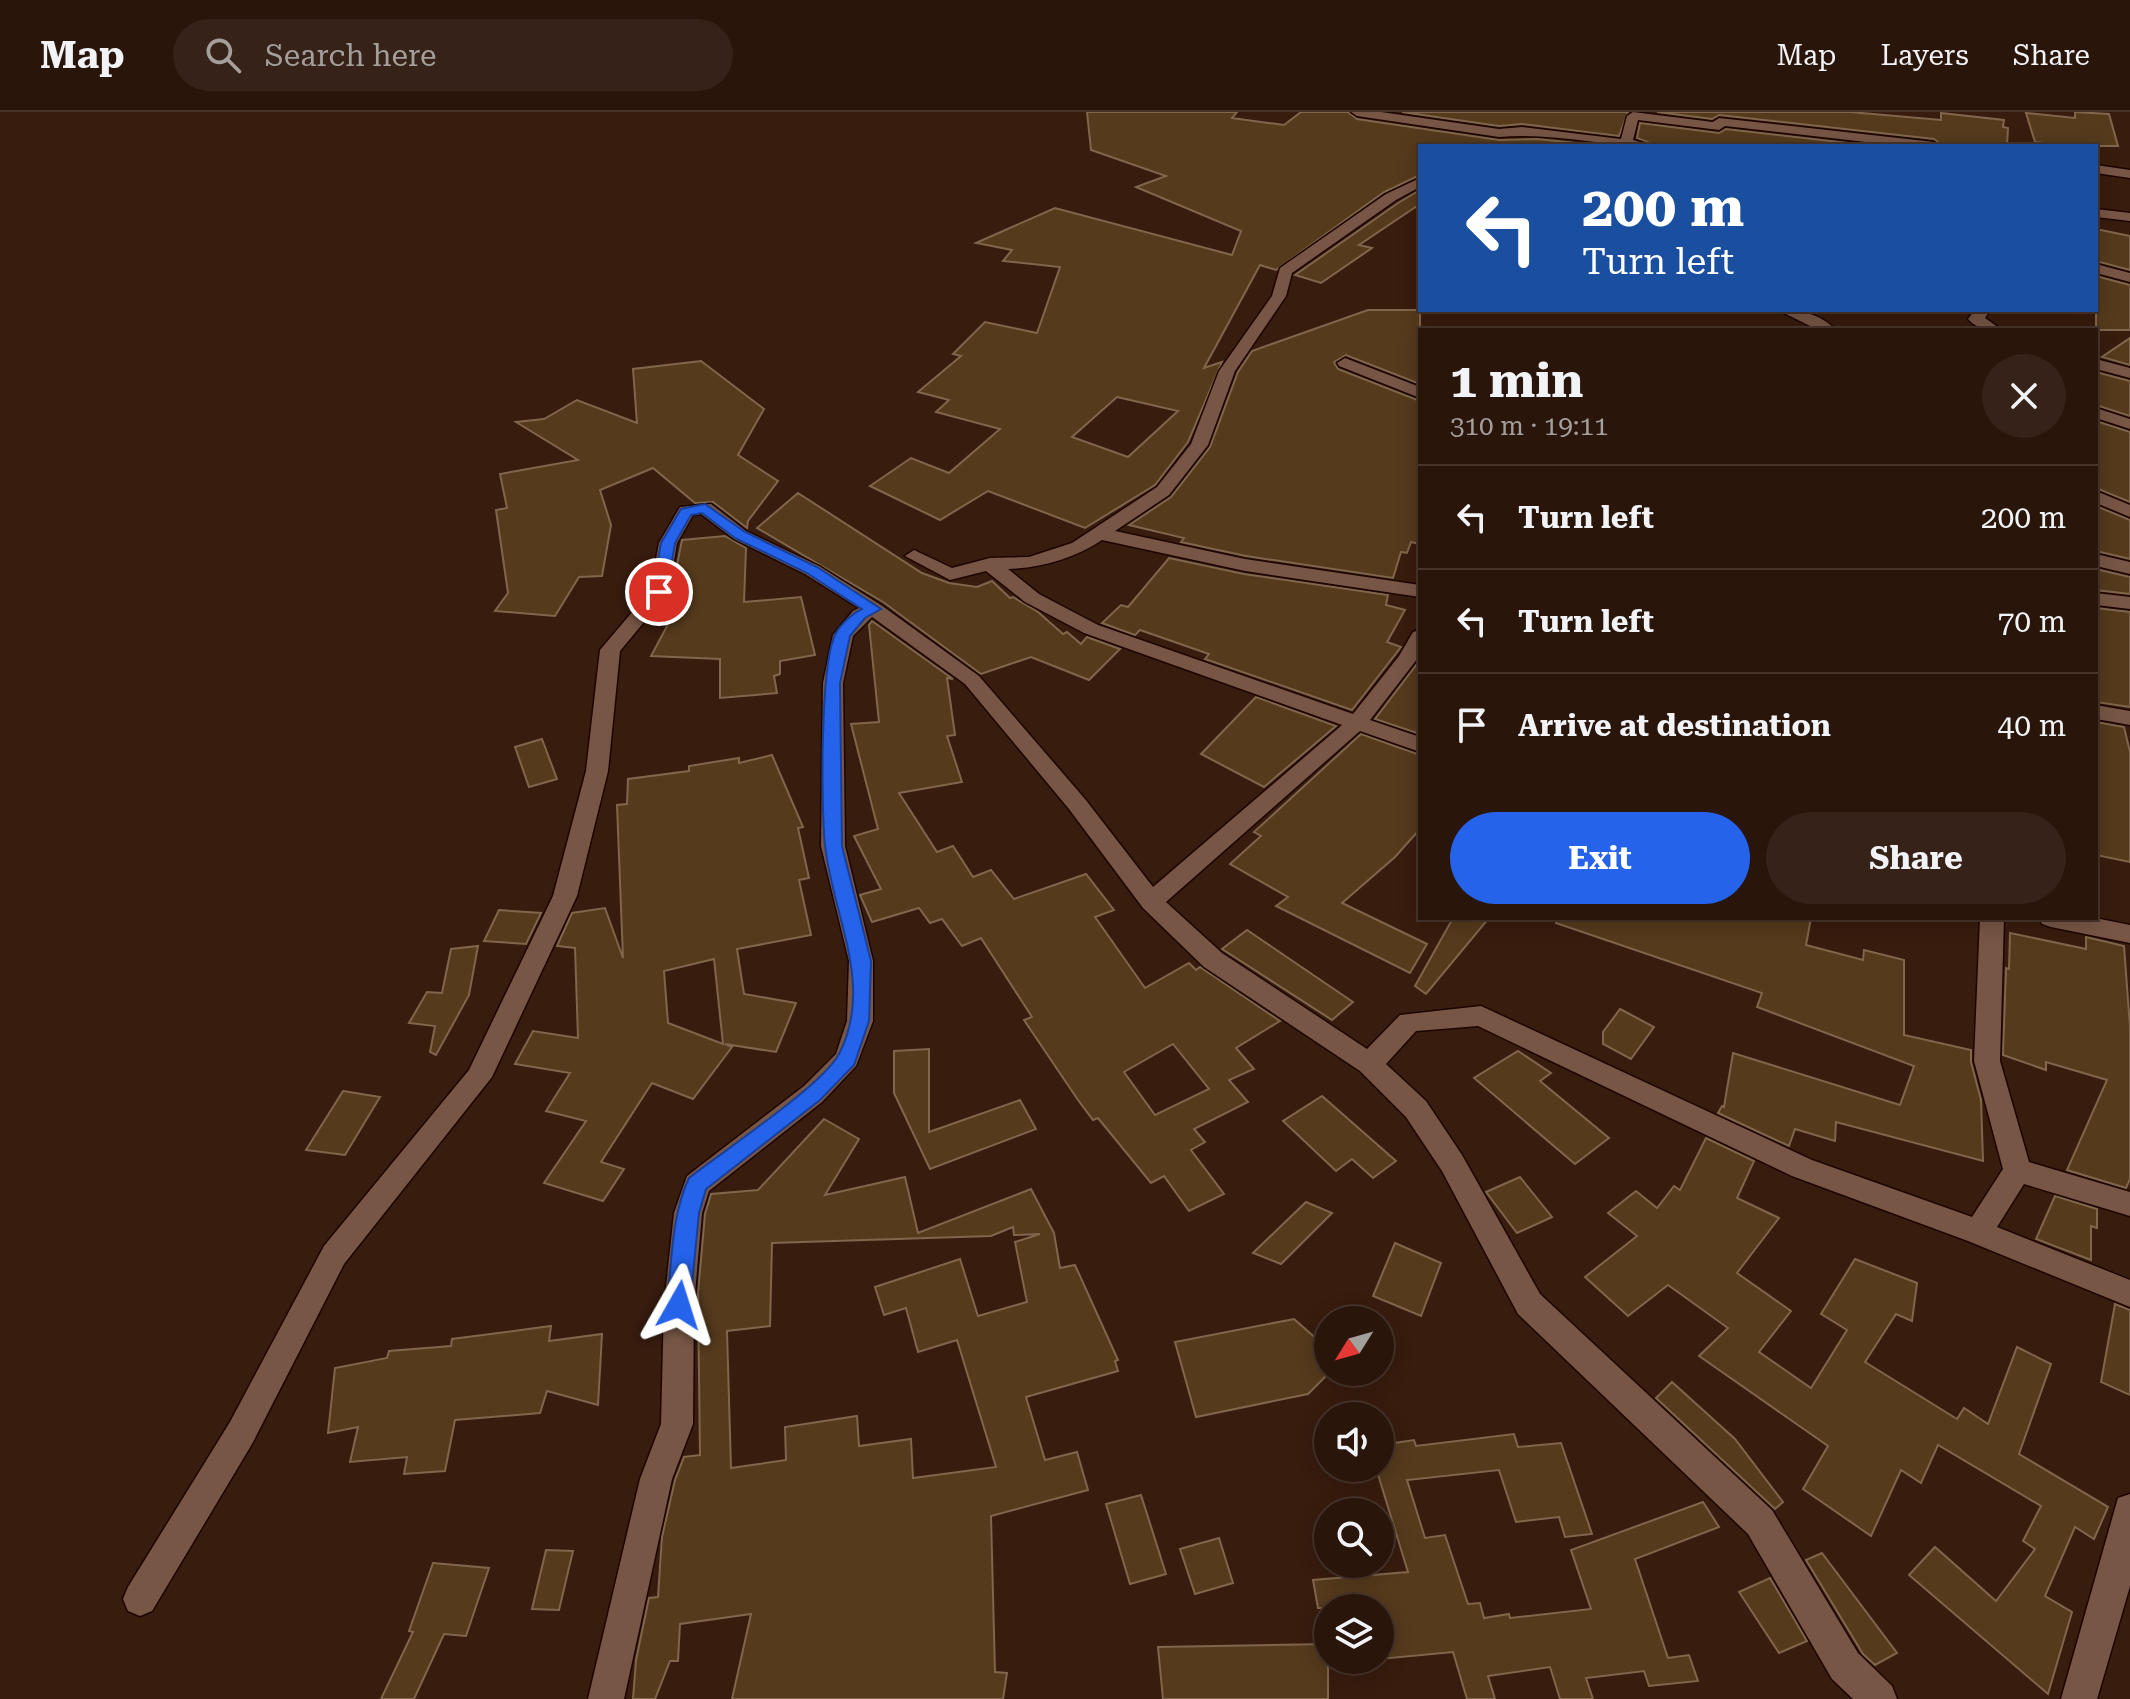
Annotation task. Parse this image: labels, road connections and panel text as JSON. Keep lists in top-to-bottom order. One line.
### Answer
{"north":"bottom left","page":{"header":"Map","search":"Search here","nav":["Map","Layers","Share"],"turn":["200 m","Turn left"],"heading":["1 min","310 m · 19:11"],"list":[{"name":"Turn left","value":"200 m"},{"name":"Turn left","value":"70 m"},{"name":"Arrive at destination","value":"40 m"}],"buttons":["Exit","Share"]}}
